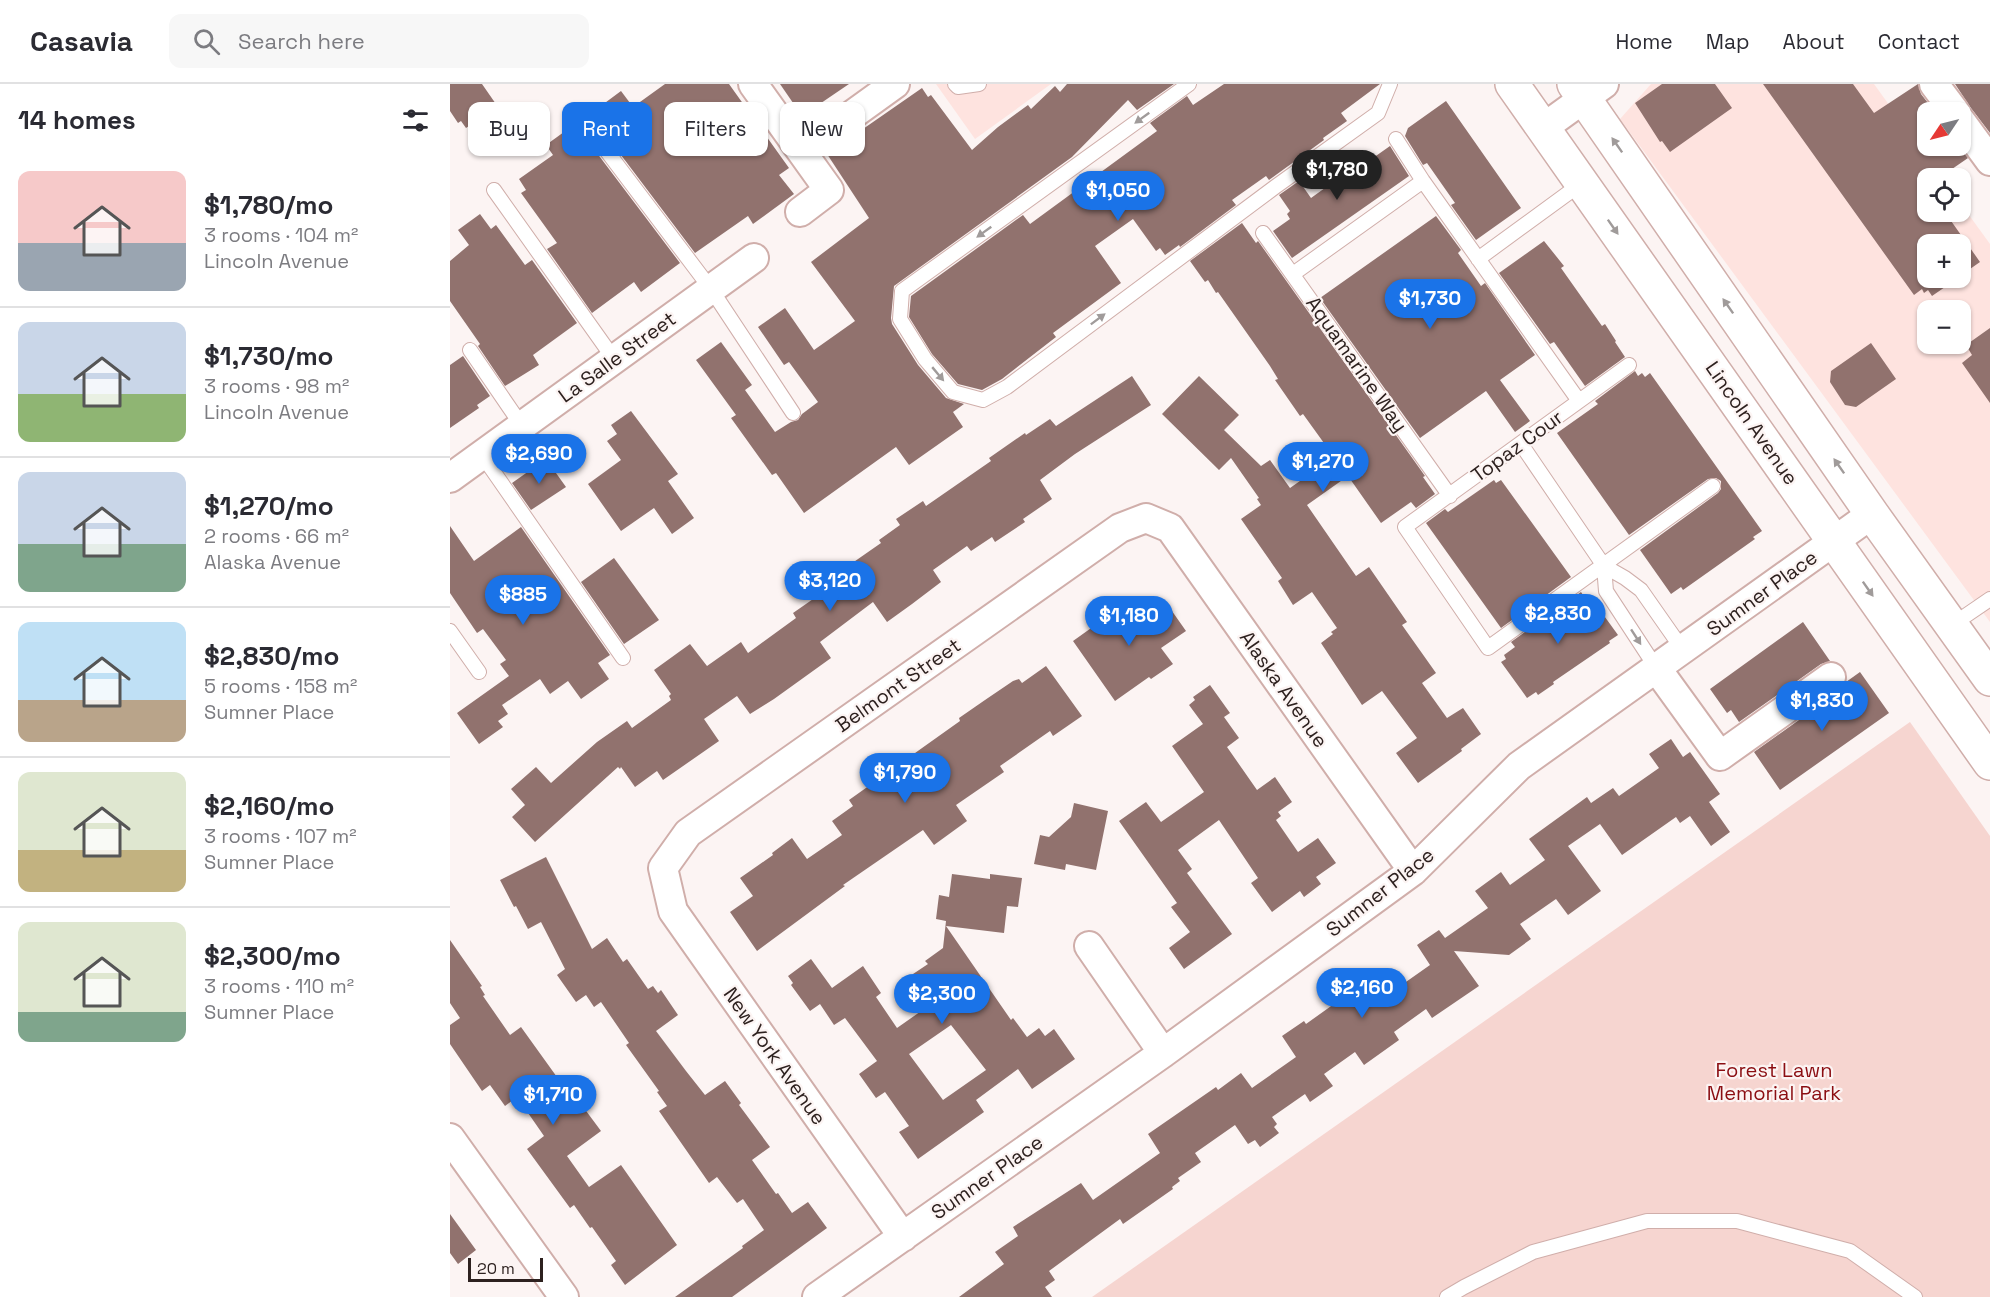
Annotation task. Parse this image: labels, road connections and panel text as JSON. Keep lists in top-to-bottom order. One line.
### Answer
{"streets":{"main road":["Lincoln Avenue"],"street":["La Salle Street","Sumner Place","Belmont Street","Alaska Avenue","New York Avenue"],"lane":["Aquamarine Way","Topaz Cour"]},"crossings":[["Aquamarine Way","Topaz Cour"],["Lincoln Avenue","Sumner Place"],["Sumner Place","Alaska Avenue"],["Sumner Place","New York Avenue"],["Belmont Street","Alaska Avenue"],["Belmont Street","New York Avenue"]],"parks":["Forest Lawn Memorial Park"],"scale_bar":"20 m","north":"bottom left","page":{"header":"Casavia","search":"Search here","nav":["Home","Map","About","Contact"],"heading":"14 homes","map_buttons":["+","−"],"chip":["Buy","Rent","Filters","New"],"price":["$1,780","$1,050","$1,730","$2,690","$1,270","$3,120","$885","$2,830","$1,180","$1,830","$1,790","$2,160","$2,300","$1,710"],"list":[{"name":"$1,780/mo","note":"3 rooms · 104 m² · Lincoln Avenue"},{"name":"$1,730/mo","note":"3 rooms · 98 m² · Lincoln Avenue"},{"name":"$1,270/mo","note":"2 rooms · 66 m² · Alaska Avenue"},{"name":"$2,830/mo","note":"5 rooms · 158 m² · Sumner Place"},{"name":"$2,160/mo","note":"3 rooms · 107 m² · Sumner Place"},{"name":"$2,300/mo","note":"3 rooms · 110 m² · Sumner Place"}],"scale":"20 m"}}
